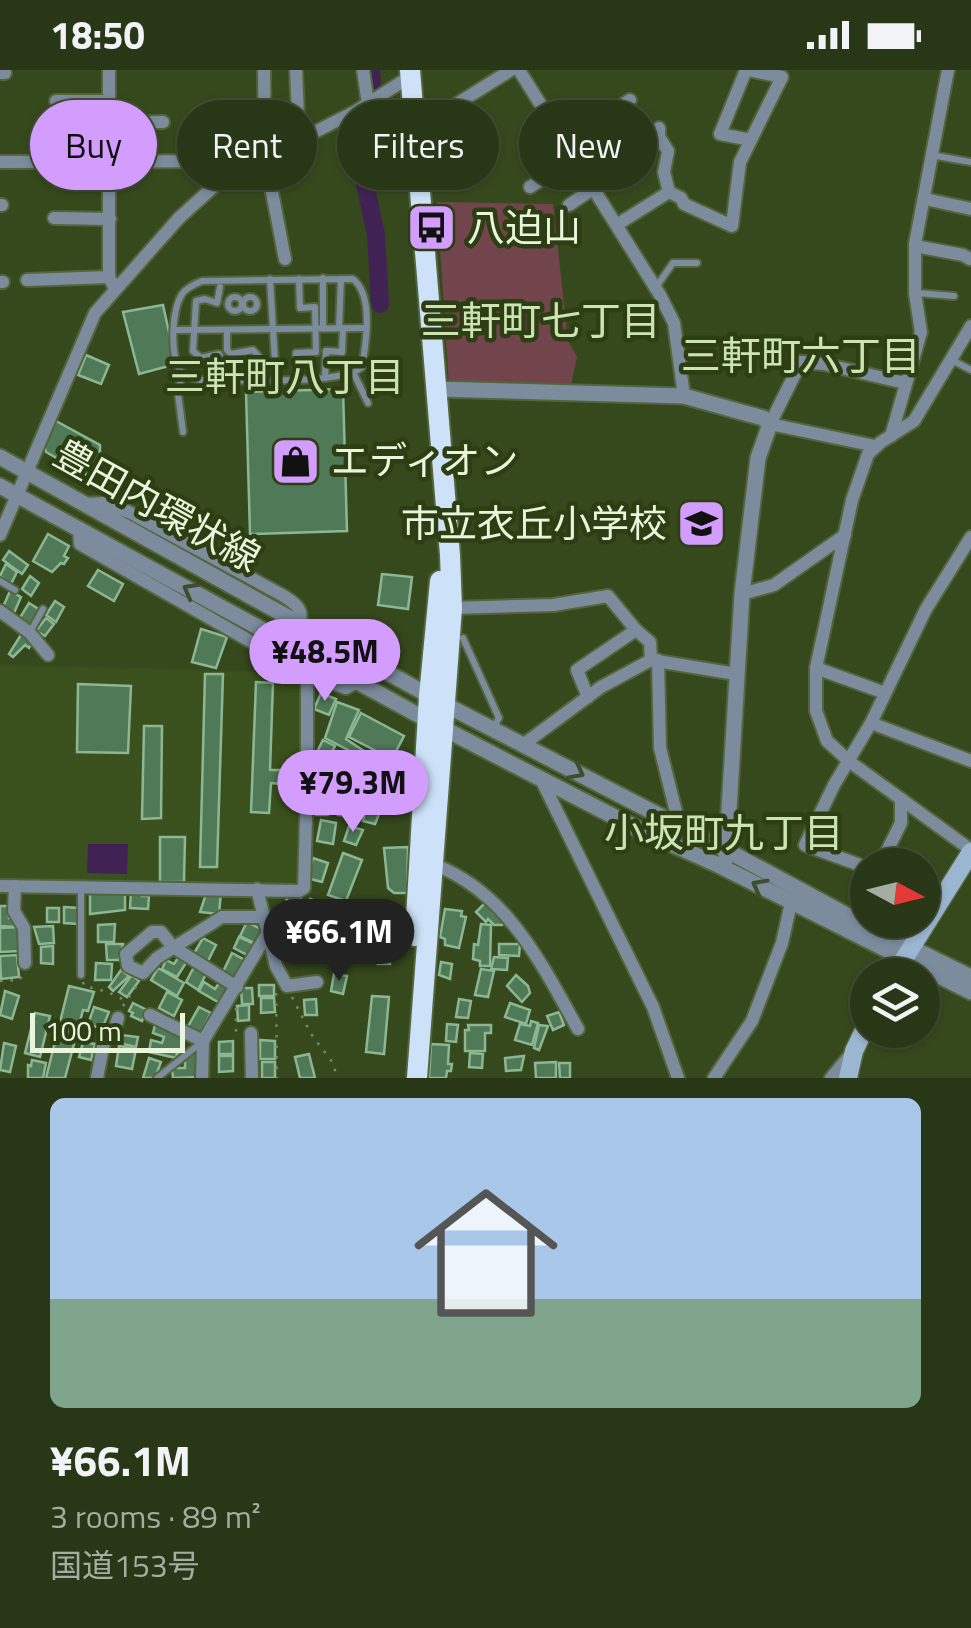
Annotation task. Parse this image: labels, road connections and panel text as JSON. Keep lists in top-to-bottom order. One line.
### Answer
{"streets":{"street":["豊田内環状線"]},"districts":["三軒町七丁目","三軒町六丁目","三軒町八丁目","小坂町九丁目"],"places":{"bus stop":["八迫山"],"shop":["エディオン"],"school or university":["市立衣丘小学校"]},"scale_bar":"100 m","north":"right","page":{"status":"18:50","chip":["Buy","Rent","Filters","New"],"price":["¥48.5M","¥79.3M","¥66.1M"],"scale":"100 m","list":[{"name":"¥66.1M","note":"3 rooms · 89 m² · 国道153号"}]}}
